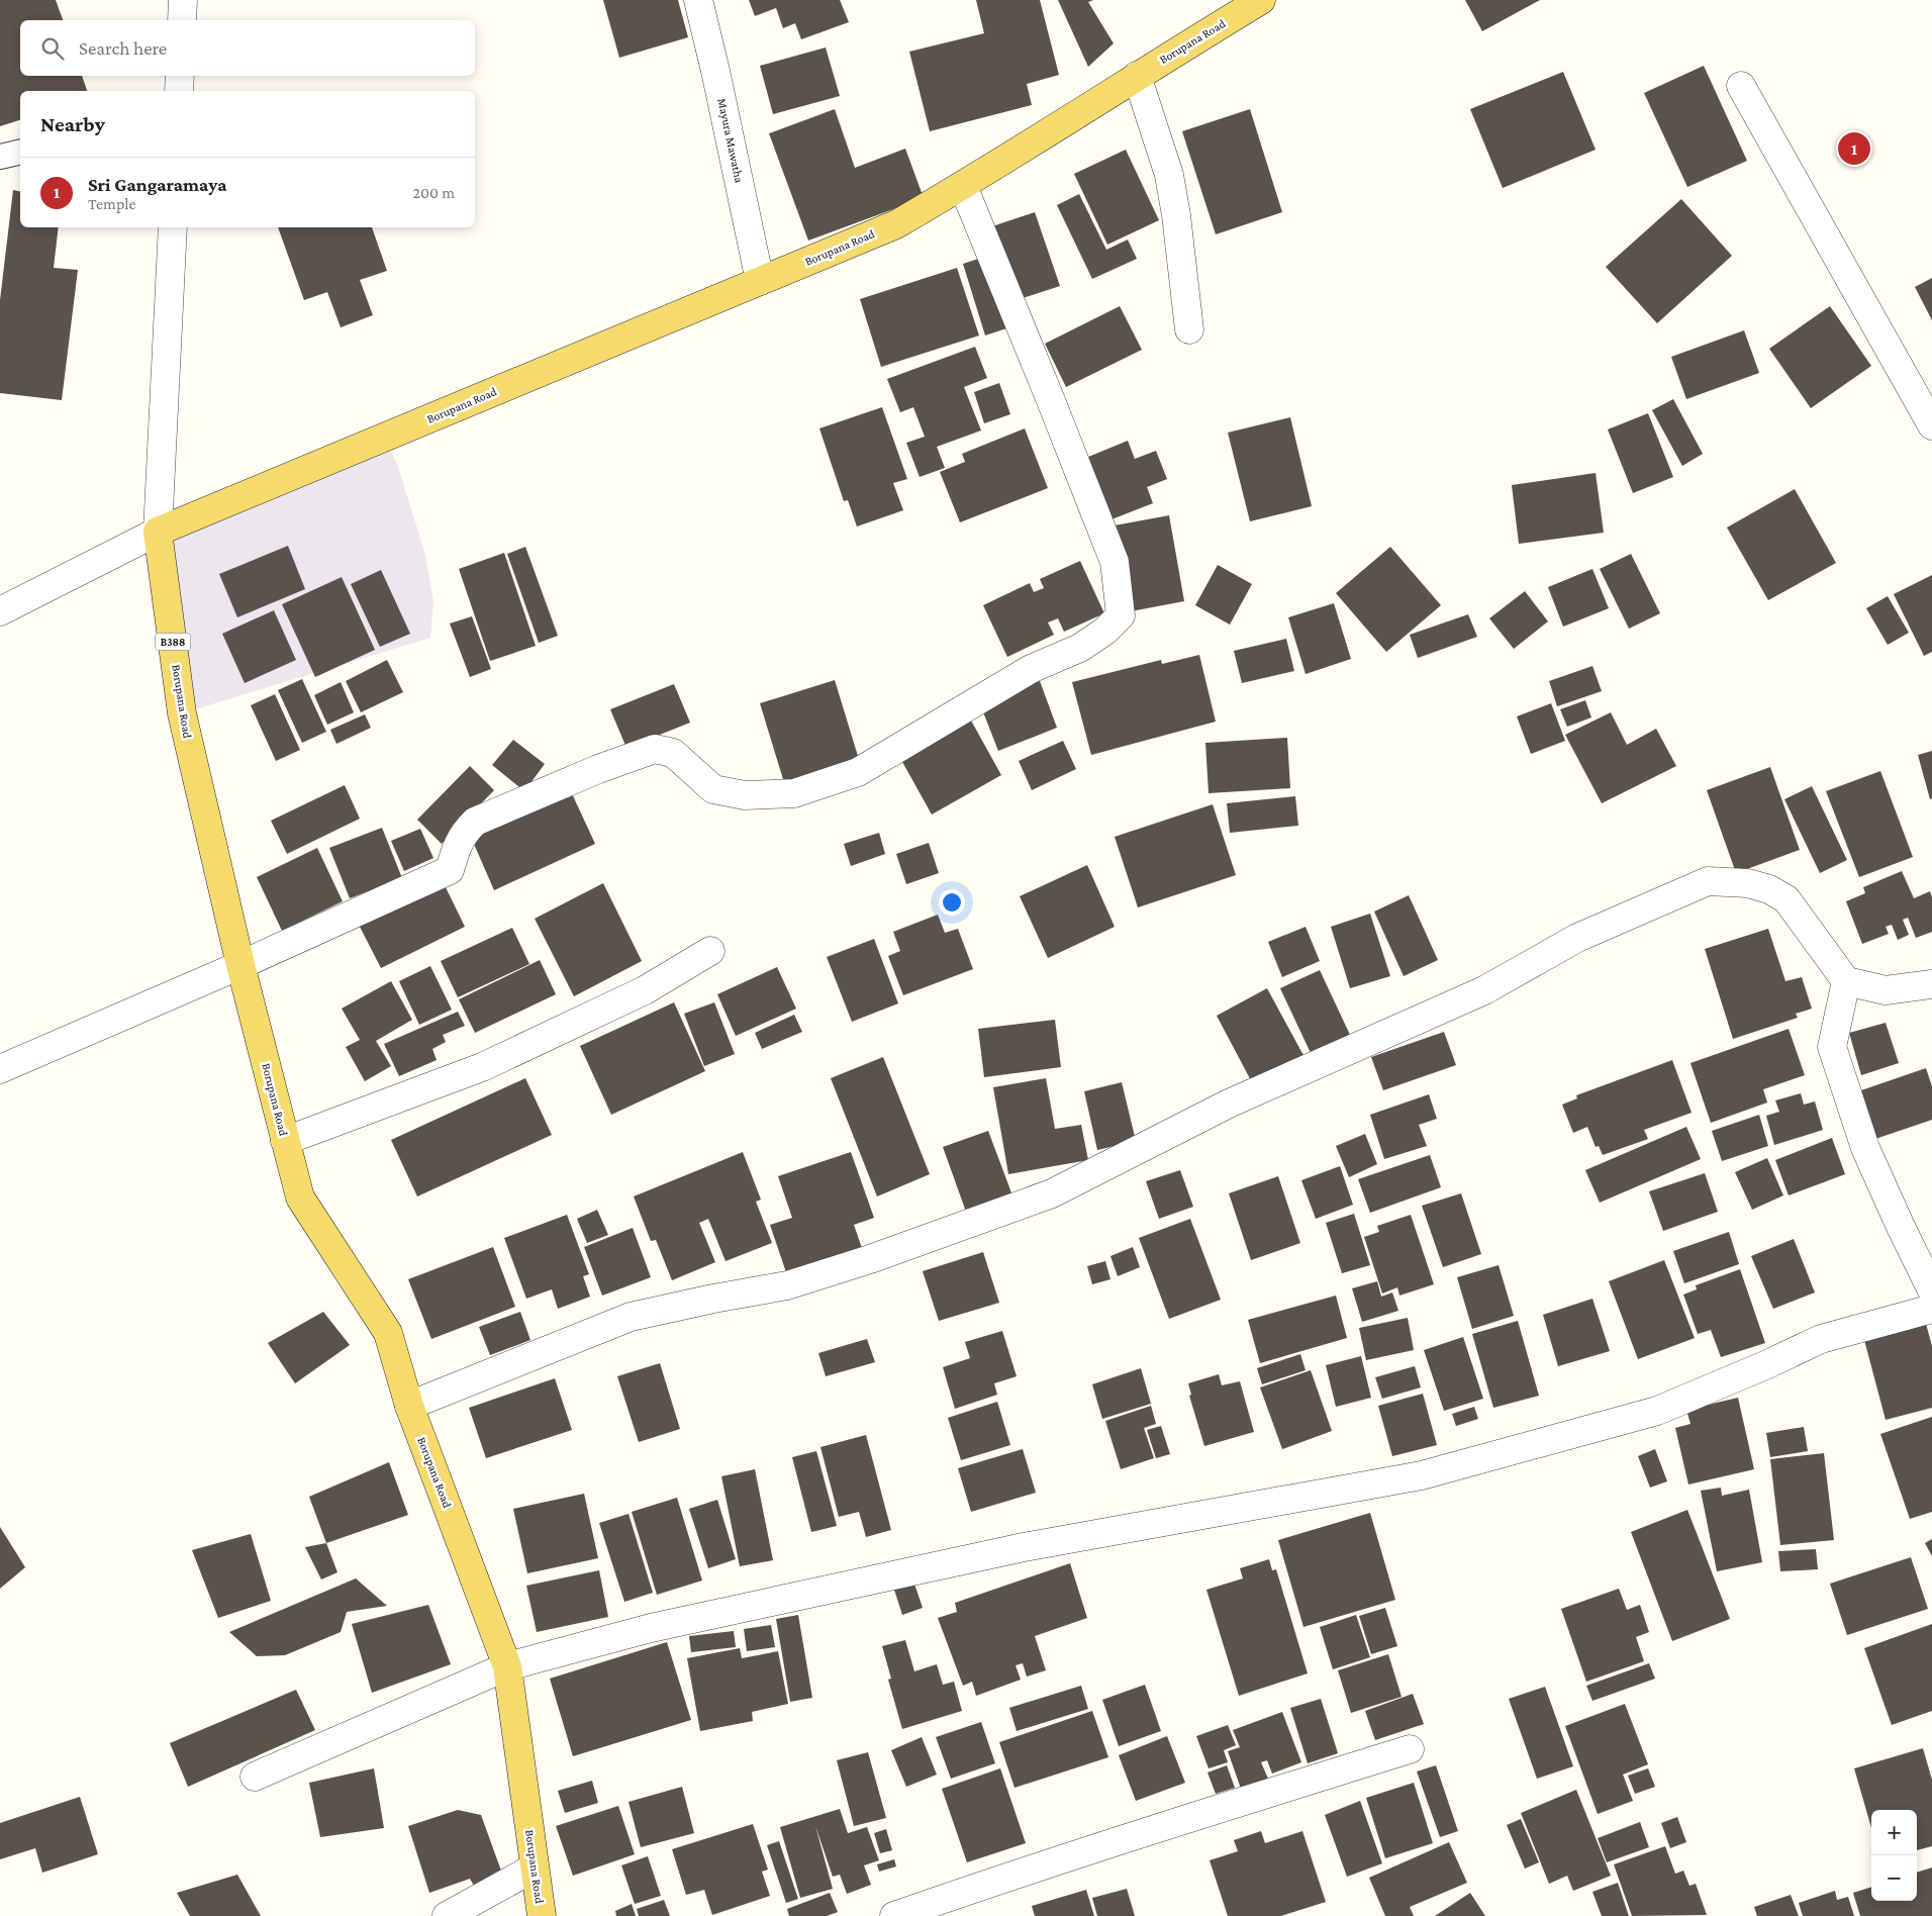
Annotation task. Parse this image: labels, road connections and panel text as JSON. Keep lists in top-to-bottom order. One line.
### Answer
{"streets":{"main road":["Borupana Road","B388"],"street":["Mayura Mawatha"]},"crossings":[["Borupana Road","Mayura Mawatha"]],"page":{"search":"Search here","heading":"Nearby","pins":"1","list":[{"mark":"1","name":"Sri Gangaramaya","note":"Temple","value":"200 m"}],"map_buttons":["+","−"]}}
